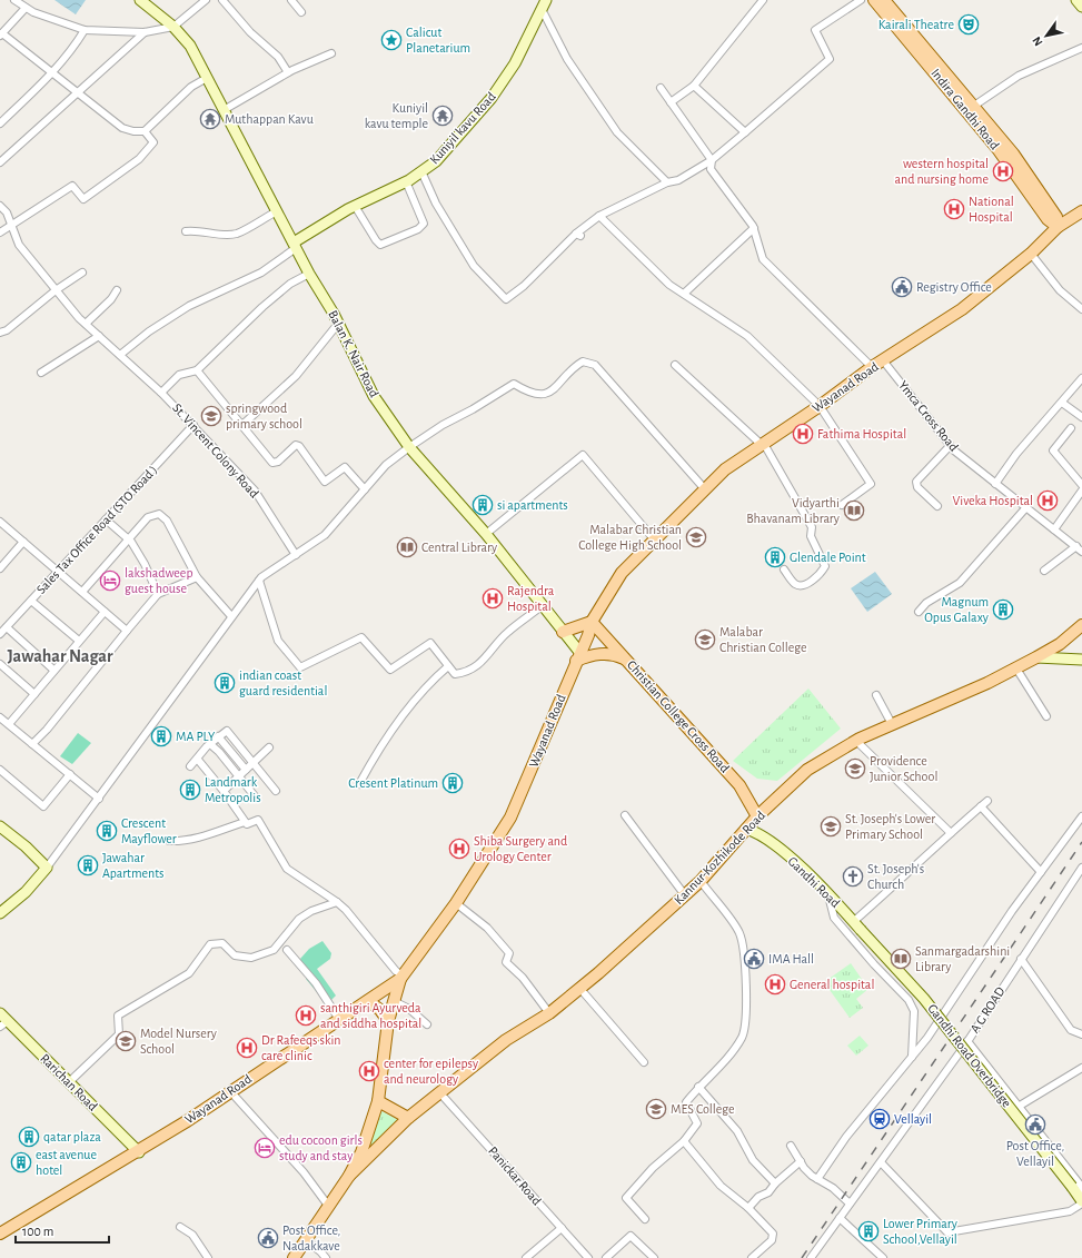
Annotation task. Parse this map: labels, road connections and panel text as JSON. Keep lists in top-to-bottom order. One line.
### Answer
{"streets":{"main road":["Indira Gandhi Road","Kuniyil kavu Road","Balan K. Nair Road","Wayanad Road","Christian College Cross Road","Kannur-Kozhikode Road","Gandhi Road","Gandhi Road Overbridge","Rarichan Road"],"street":["Ymca Cross Road","St. Vincent Colony Road","Sales Tax Office Road (STO Road )","A G ROAD","Panickar Road"]},"crossings":[["Indira Gandhi Road","Wayanad Road"],["Kuniyil kavu Road","Balan K. Nair Road"],["Balan K. Nair Road","Wayanad Road"],["Wayanad Road","Ymca Cross Road"],["Wayanad Road","Christian College Cross Road"],["Wayanad Road","Rarichan Road"],["St. Vincent Colony Road","Sales Tax Office Road (STO Road )"],["Christian College Cross Road","Kannur-Kozhikode Road"],["Christian College Cross Road","Gandhi Road"],["Kannur-Kozhikode Road","Gandhi Road"],["Kannur-Kozhikode Road","Panickar Road"],["Gandhi Road","Gandhi Road Overbridge"]],"districts":["Jawahar Nagar"],"places":{"theatre":["Kairali Theatre"],"place":["Calicut Planetarium"],"temple":["Kuniyil kavu temple","Muthappan Kavu"],"hospital":["western hospital and nursing home","National Hospital","Fathima Hospital","Viveka Hospital","Rajendra Hospital","Shiba Surgery and Urology Center","General hospital","santhigiri Ayurveda and siddha hospital","Dr Rafeeqs skin care clinic","center for epilepsy and neurology"],"public building":["Registry Office","IMA Hall","Post Office, Vellayil","Post Office, Nadakkave"],"school or university":["springwood primary school","Malabar Christian College High School","Malabar Christian College","Providence Junior School","St. Joseph's Lower Primary School","Model Nursery School","MES College"],"building":["si apartments","Glendale Point","Magnum Opus Galaxy","indian coast guard residential","MA PLY","Cresent Platinum","Landmark Metropolis","Crescent Mayflower","Jawahar Apartments","qatar plaza","east avenue hotel","Lower Primary School,Vellayil"],"library":["Vidyarthi Bhavanam Library","Central Library","Sanmargadarshini Library"],"hotel":["lakshadweep guest house","edu cocoon girls study and stay"],"church":["St. Joseph's Church"],"station":["Vellayil"]},"scale_bar":"100 m","north":"bottom left"}
